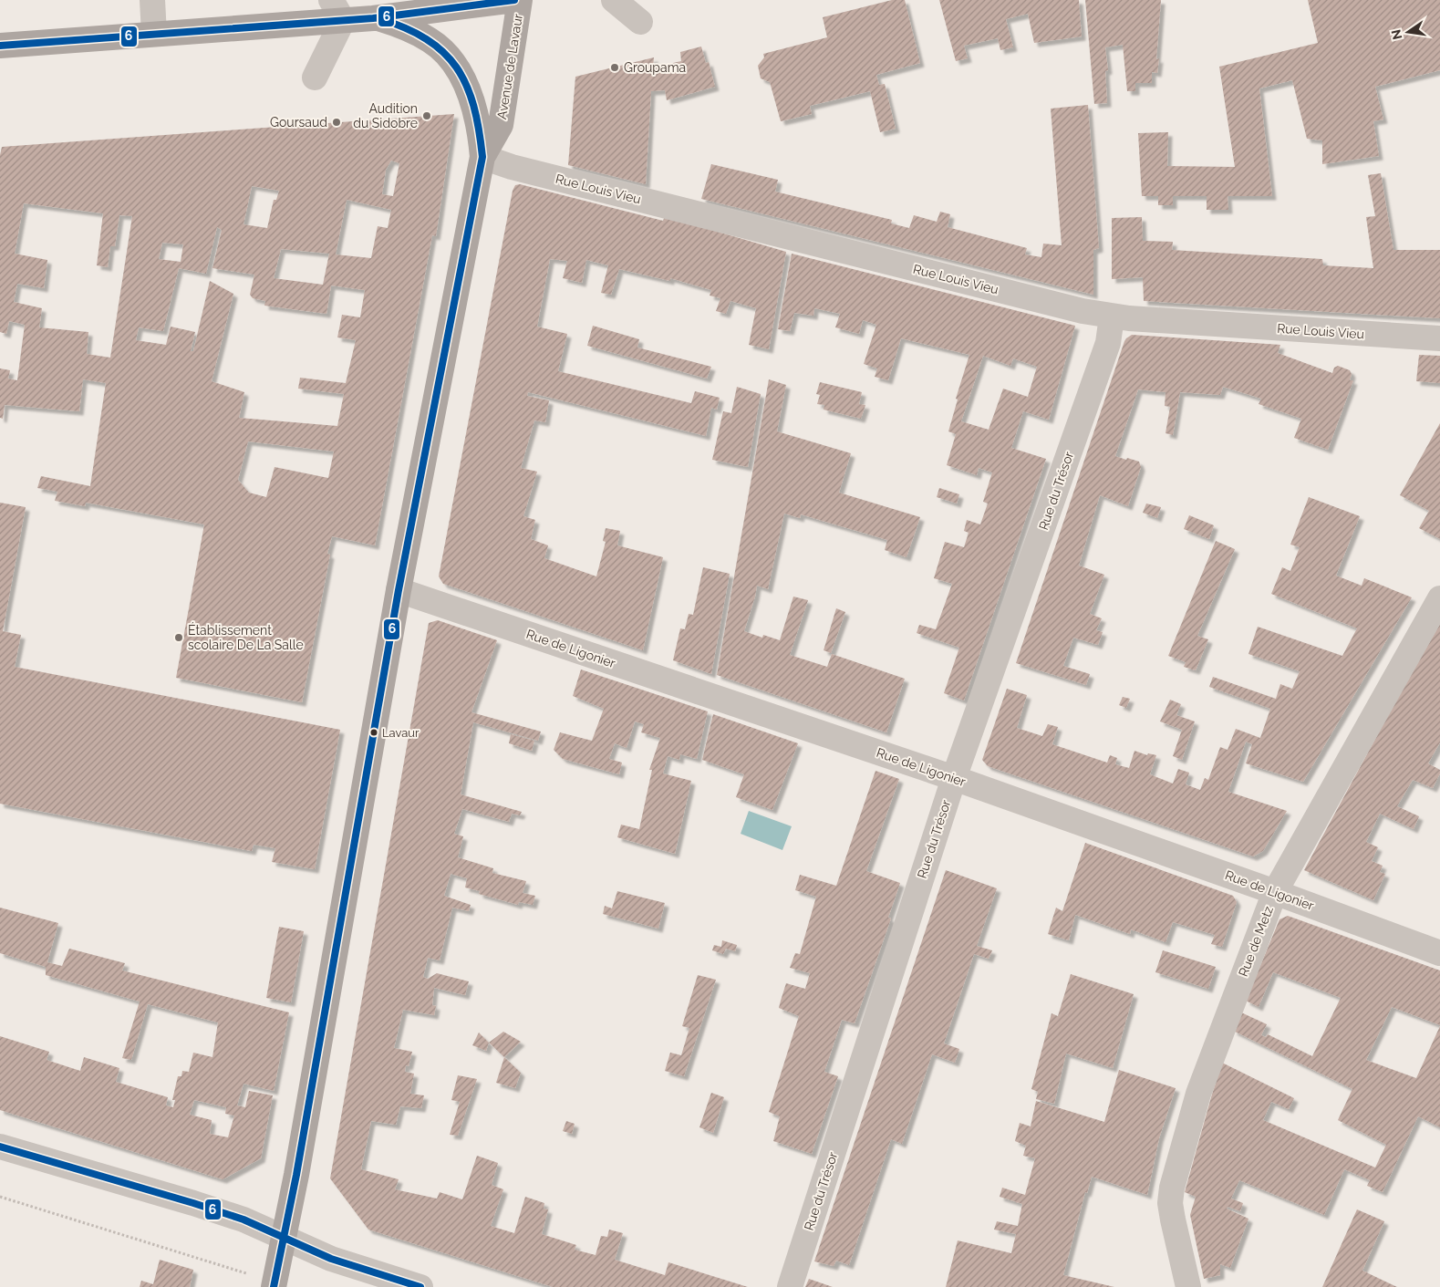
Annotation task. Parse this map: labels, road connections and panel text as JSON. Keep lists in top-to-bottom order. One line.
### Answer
{"streets":{"main road":["Avenue de Lavaur"],"street":["Rue Louis Vieu","Rue du Trésor","Rue de Ligonier","Rue de Metz"]},"crossings":[["Avenue de Lavaur","Rue Louis Vieu"],["Avenue de Lavaur","Rue de Ligonier"],["Rue Louis Vieu","Rue du Trésor"],["Rue du Trésor","Rue de Ligonier"],["Rue de Ligonier","Rue de Metz"]],"places":["Groupama","Audition du Sidobre","Goursaud","Établissement scolaire De La Salle","Lavaur"],"lines":["transit line 6"],"north":"left"}
